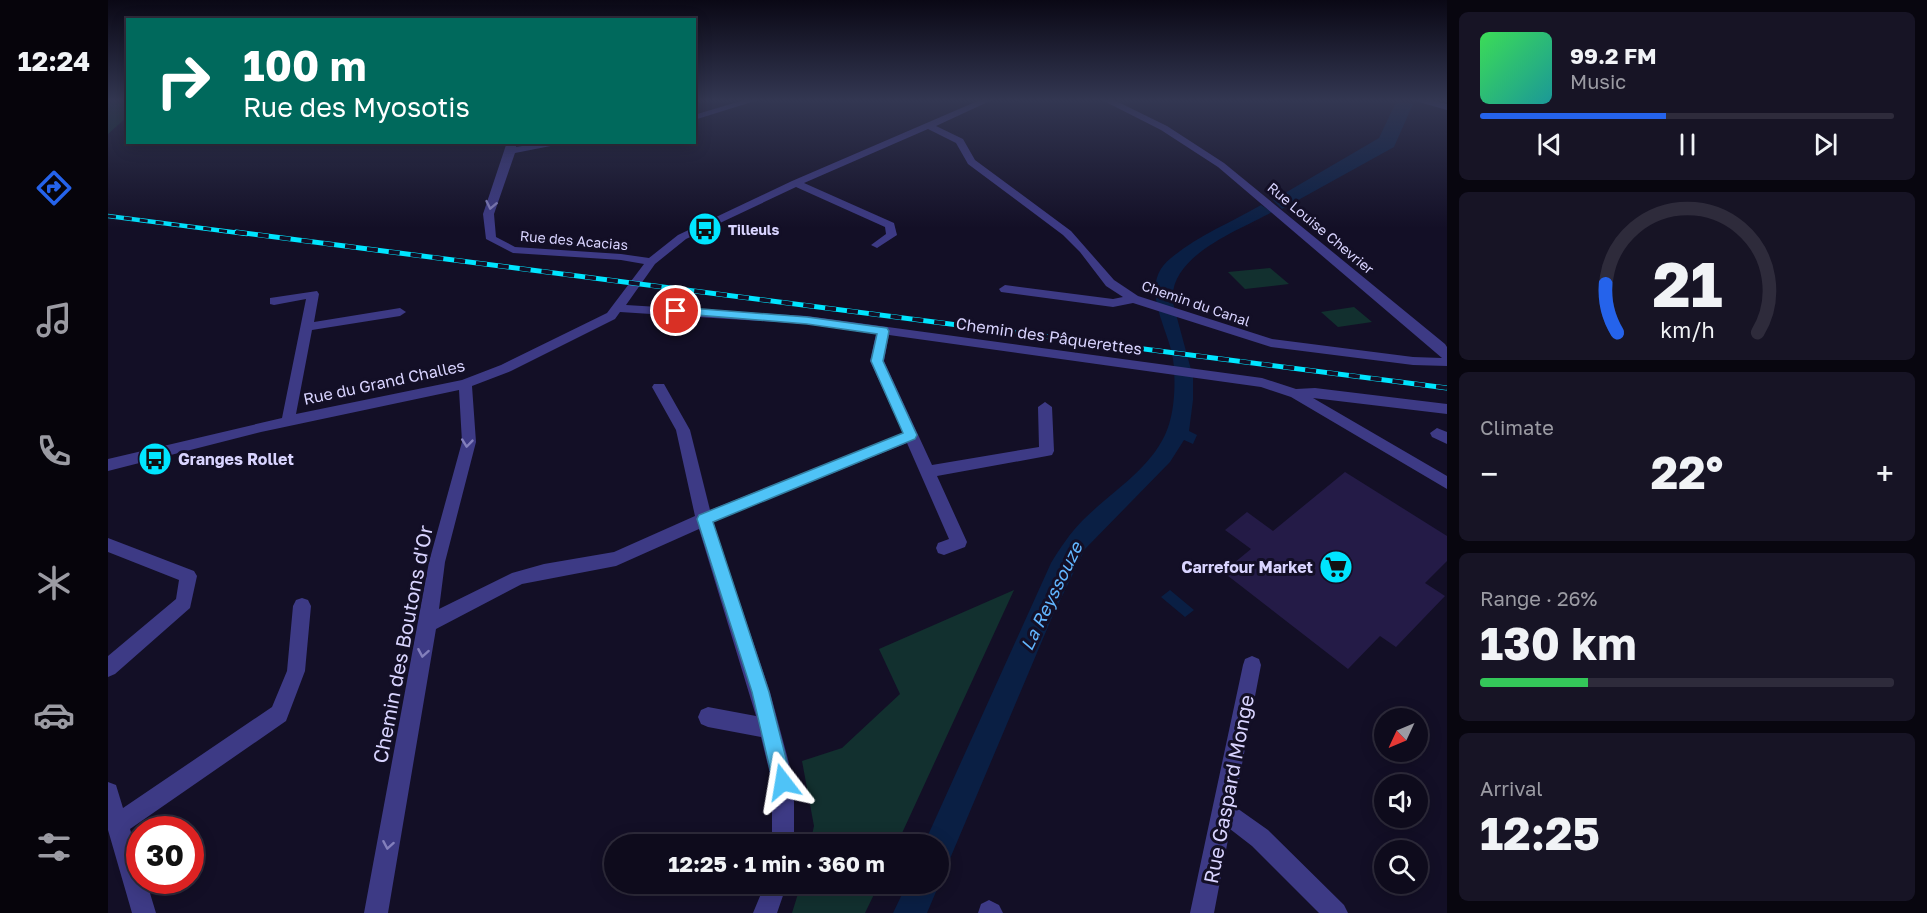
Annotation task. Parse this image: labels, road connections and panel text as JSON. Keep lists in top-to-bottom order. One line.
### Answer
{"streets":{"street":["Rue Louise Chevrier","Rue des Acacias","Chemin du Canal","Chemin des Pâquerettes","Rue du Grand Challes","Chemin des Boutons d'Or","Rue Gaspard Monge"]},"crossings":[["Rue des Acacias","Rue du Grand Challes"],["Chemin des Pâquerettes","Rue du Grand Challes"],["Rue du Grand Challes","Chemin des Boutons d'Or"]],"one_way":["Chemin des Boutons d'Or"],"water":["La Reyssouze"],"places":{"bus stop":["Tilleuls","Granges Rollet"],"supermarket":["Carrefour Market"]},"north":"bottom left","page":{"tabs":"12:24","turn":["100 m","Rue des Myosotis"],"song":["99.2 FM","Music"],"tile":["Climate",["Range · 26%","130 km"],["Arrival","12:25"]],"heat":["−","22°","+"],"limit":"30","trip":"12:25 · 1 min · 360 m","gauge":["21","km/h"]}}
